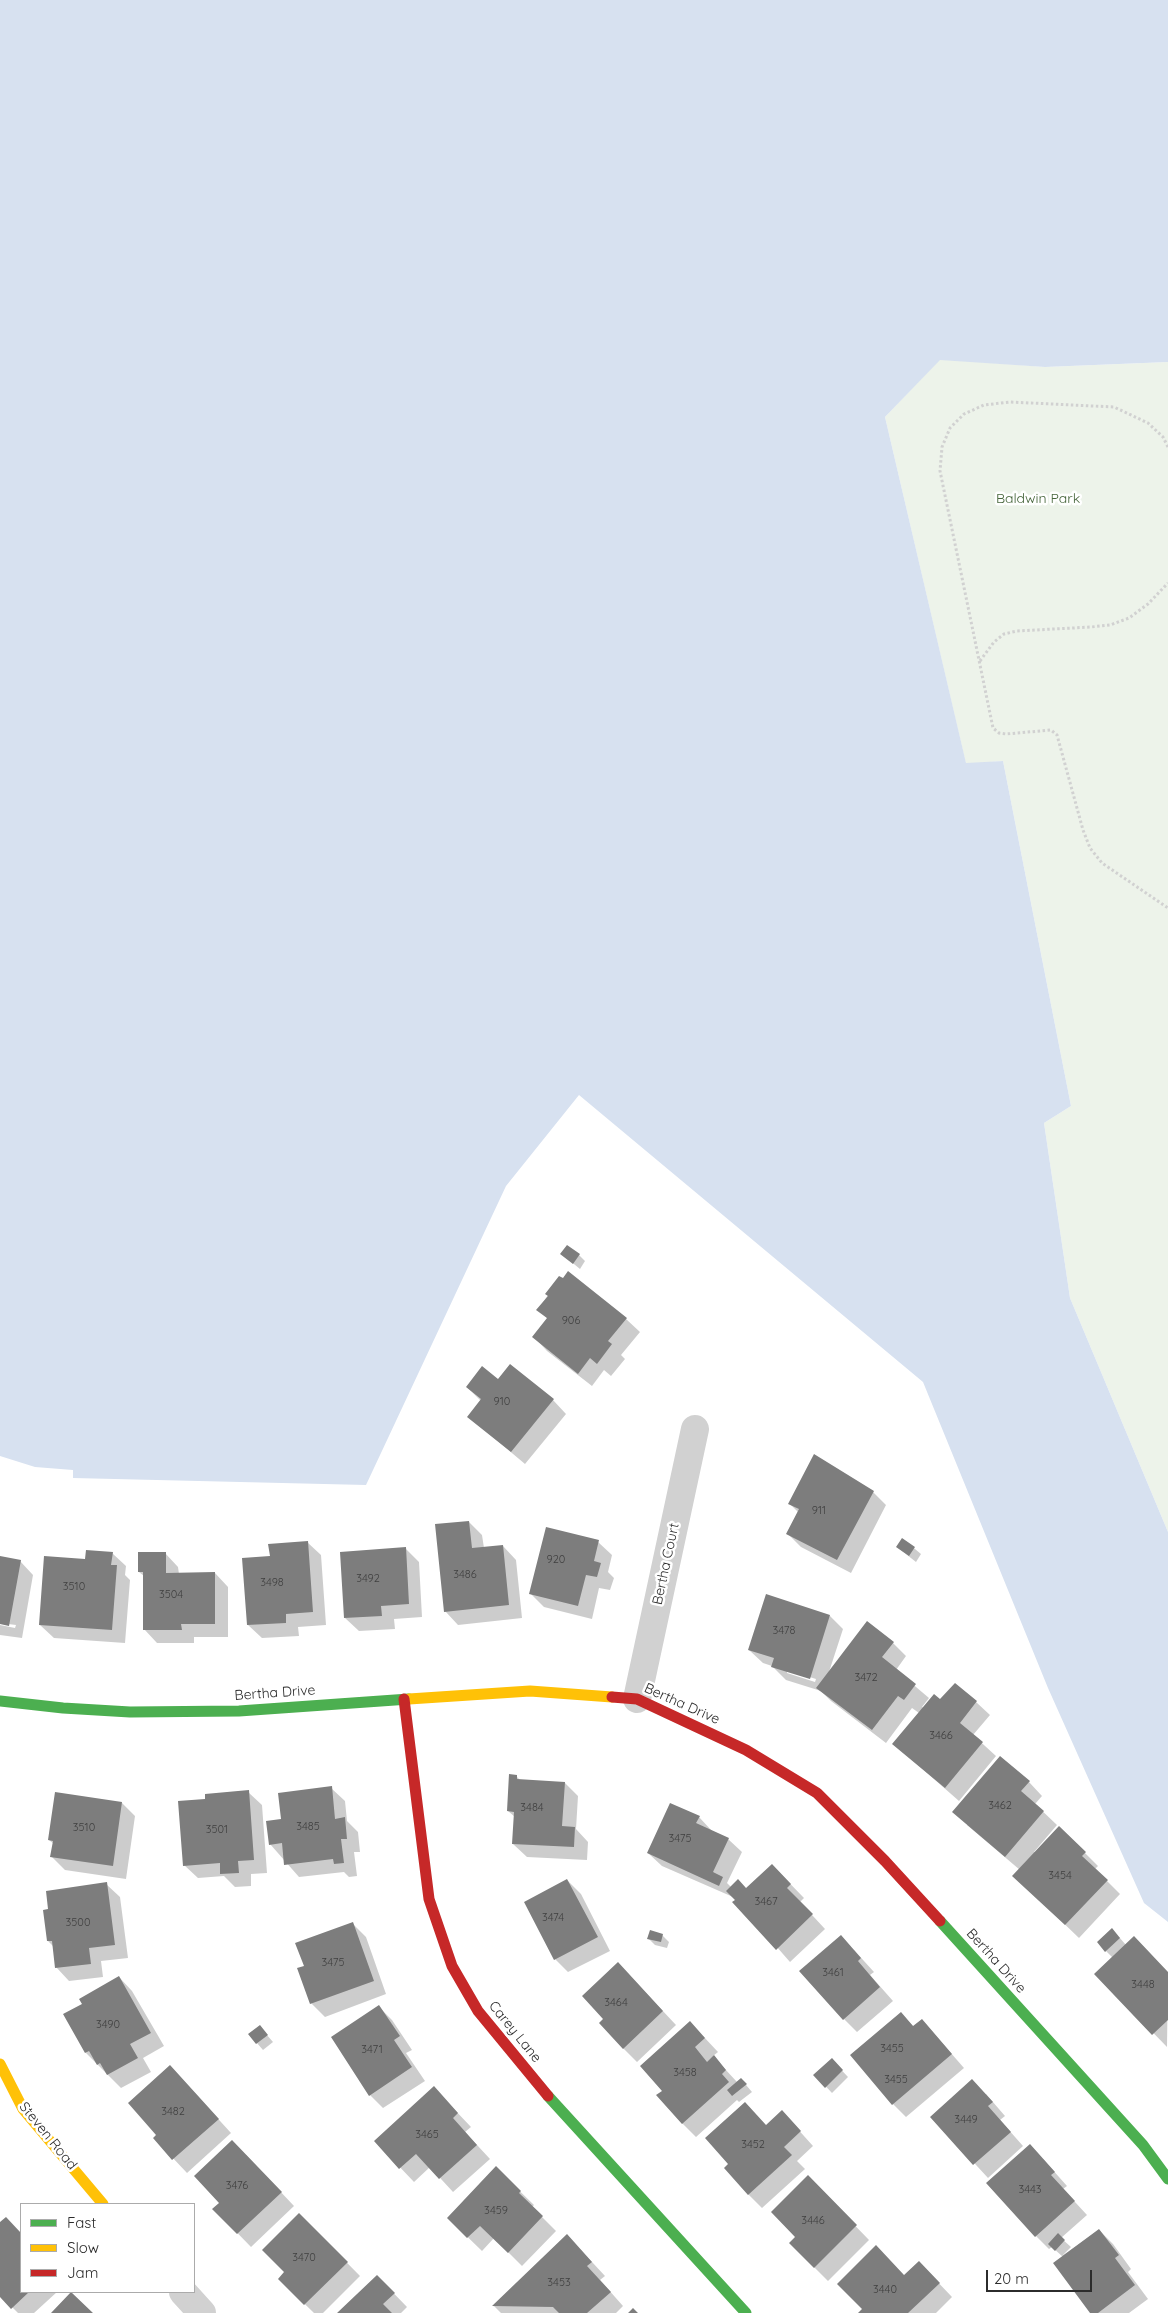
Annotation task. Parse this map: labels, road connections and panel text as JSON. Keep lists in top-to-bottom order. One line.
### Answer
{"streets":{"street":["Bertha Court","Bertha Drive","Carey Lane","Steven Road"]},"crossings":[["Bertha Court","Bertha Drive"],["Bertha Drive","Carey Lane"]],"parks":["Baldwin Park"],"house_numbers":["906","910","911","920","3486","3492","3498","3510","3504","3478","3472","3466","3462","3484","3485","3510","3501","3475","3454","3467","3474","3500","3475","3461","3448","3464","3490","3455","3471","3458","3455","3482","3449","3465","3452","3476","3443","3459","3446","3470","3453","3440"],"legend":["Fast","Slow","Jam"],"scale_bar":"20 m"}
